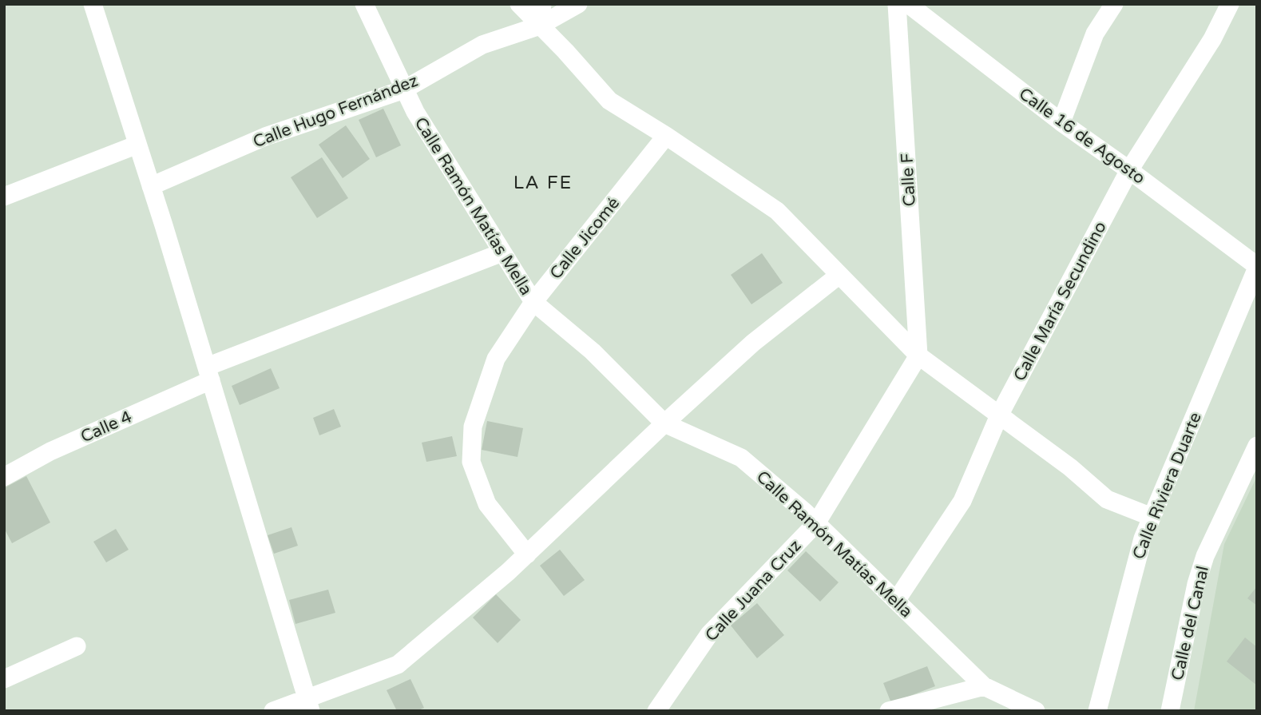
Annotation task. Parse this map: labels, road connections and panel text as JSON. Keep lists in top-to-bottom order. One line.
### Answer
{"streets":{"street":["Calle Hugo Fernández","Calle 16 de Agosto","Calle F","Calle Ramón Matías Mella","Calle Jicomé","Calle María Secundino","Calle 4","Calle Riviera Duarte","Calle Juana Cruz","Calle del Canal"]},"crossings":[["Calle Hugo Fernández","Calle Ramón Matías Mella"],["Calle 16 de Agosto","Calle María Secundino"],["Calle 16 de Agosto","Calle Riviera Duarte"],["Calle F","Calle Juana Cruz"],["Calle Ramón Matías Mella","Calle Jicomé"],["Calle Ramón Matías Mella","Calle María Secundino"],["Calle Ramón Matías Mella","Calle 4"],["Calle Ramón Matías Mella","Calle Juana Cruz"]],"districts":["LA FE"]}
